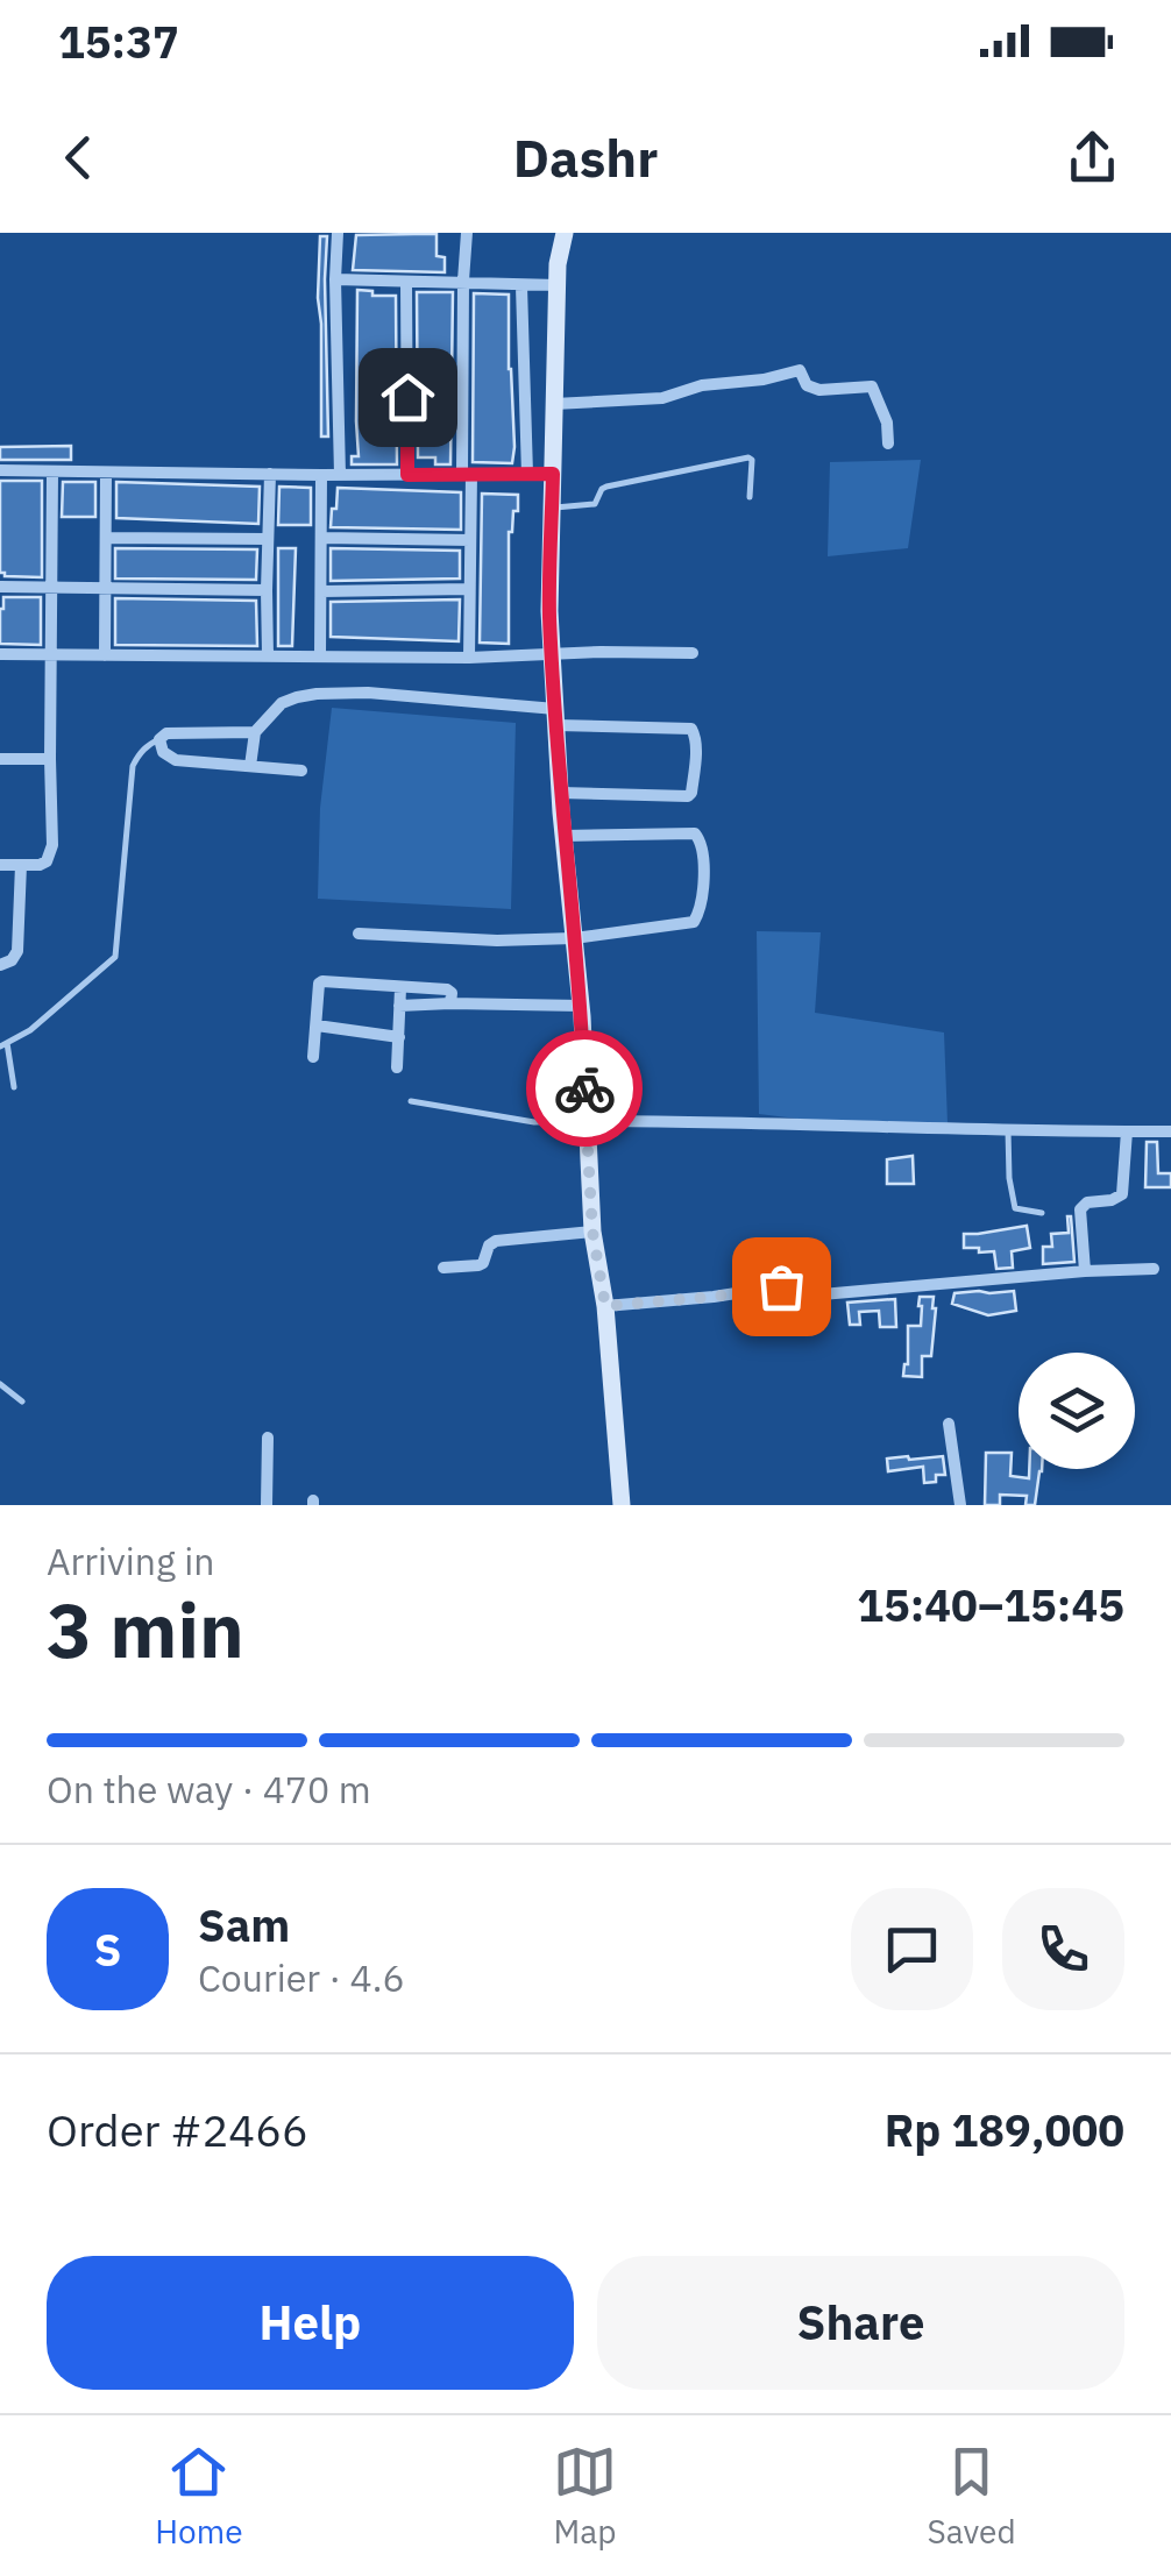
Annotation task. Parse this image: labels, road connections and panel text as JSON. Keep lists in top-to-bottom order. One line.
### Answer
{"page":{"status":"15:37","header":"Dashr","heading":["3 min","Arriving in","15:40–15:45"],"panel":["Sam","Courier · 4.6","Order #2466","Rp 189,000"],"bar":"On the way · 470 m","round":"S","buttons":["Help","Share"],"tabs":["Home","Map","Saved"]}}
